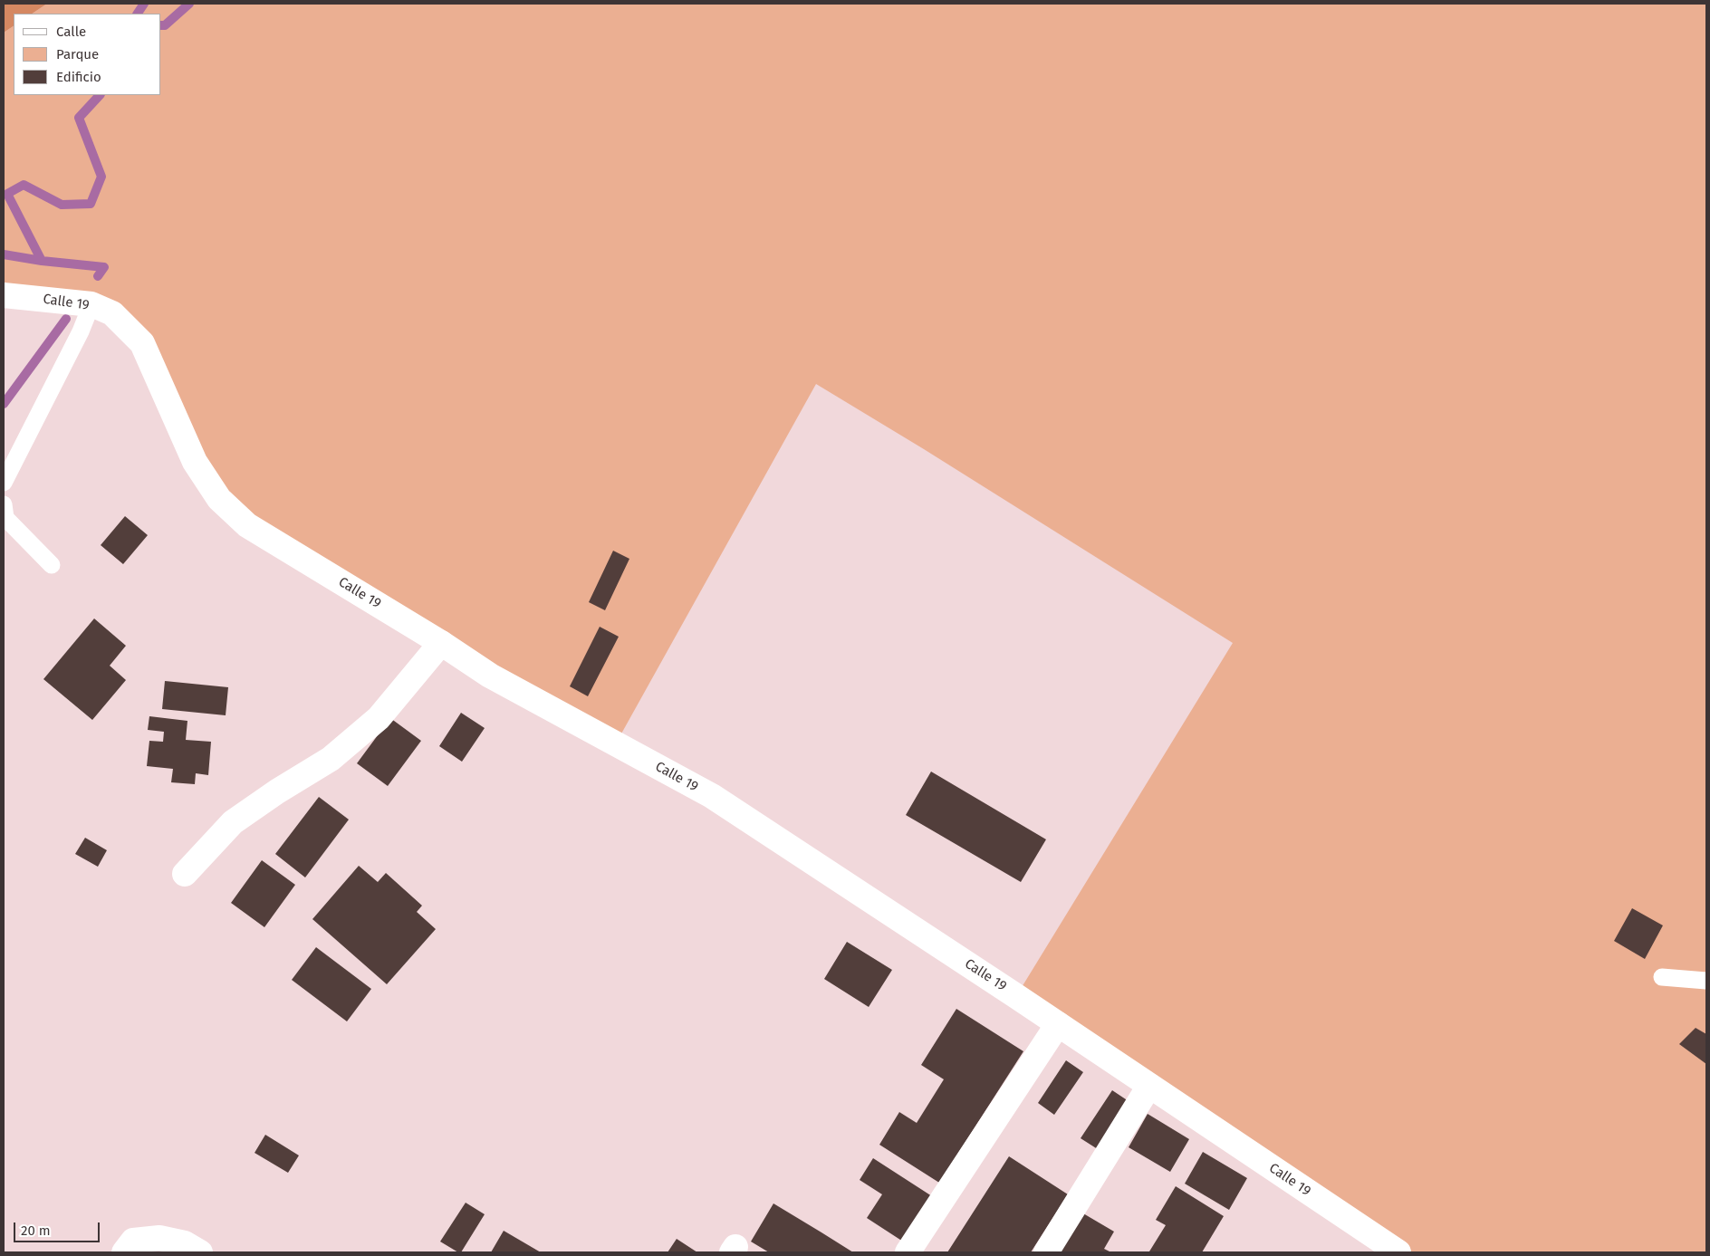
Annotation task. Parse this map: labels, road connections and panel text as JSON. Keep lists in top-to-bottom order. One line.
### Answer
{"streets":{"street":["Calle 19"]},"legend":["Calle","Parque","Edificio"],"scale_bar":"20 m"}
